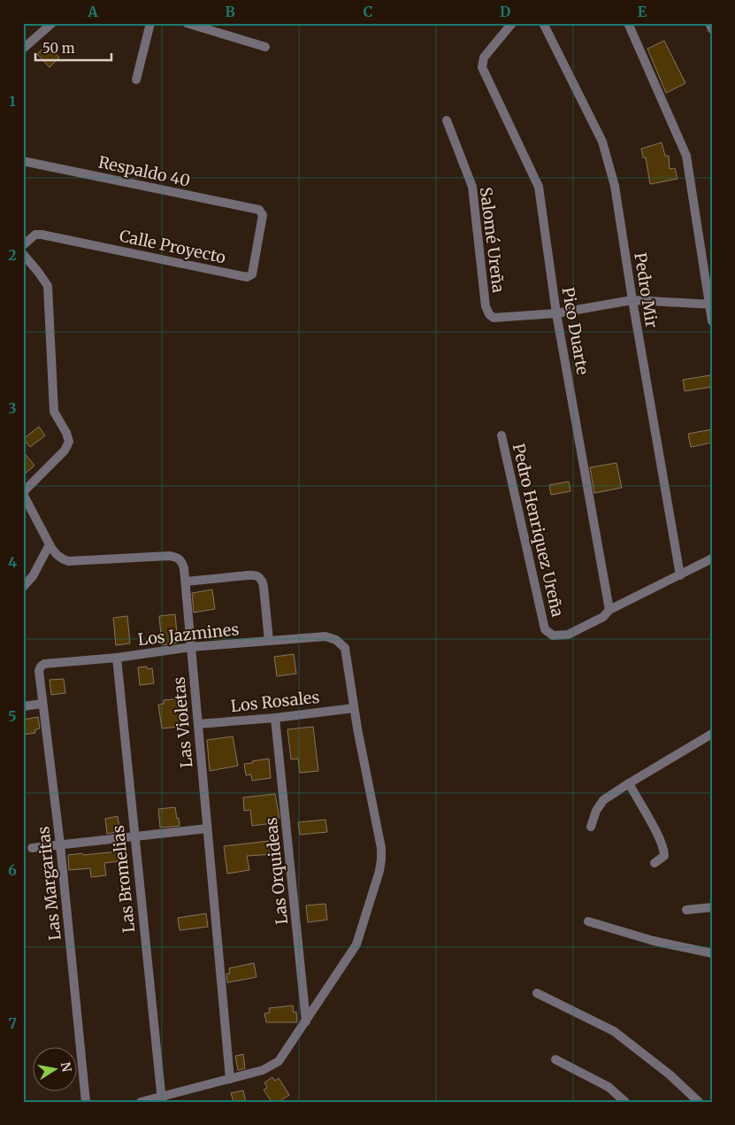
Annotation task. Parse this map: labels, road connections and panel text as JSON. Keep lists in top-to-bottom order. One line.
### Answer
{"streets":{"street":["Respaldo 40","Salomé Ureña","Calle Proyecto","Pedro Mir","Pico Duarte","Pedro Henriquez Ureña","Los Jazmines","Los Rosales","Las Violetas","Las Orquideas","Las Bromelias","Las Margaritas"]},"crossings":[["Respaldo 40","Calle Proyecto"],["Salomé Ureña","Pico Duarte"],["Pedro Mir","Pedro Henriquez Ureña"],["Pico Duarte","Pedro Henriquez Ureña"],["Los Jazmines","Los Rosales"],["Los Jazmines","Las Violetas"],["Los Jazmines","Las Bromelias"],["Los Jazmines","Las Margaritas"],["Los Rosales","Las Violetas"],["Los Rosales","Las Orquideas"]],"scale_bar":"50 m","north":"right","grid":{"columns":["A","B","C","D","E"],"rows":["1","2","3","4","5","6","7"]}}
